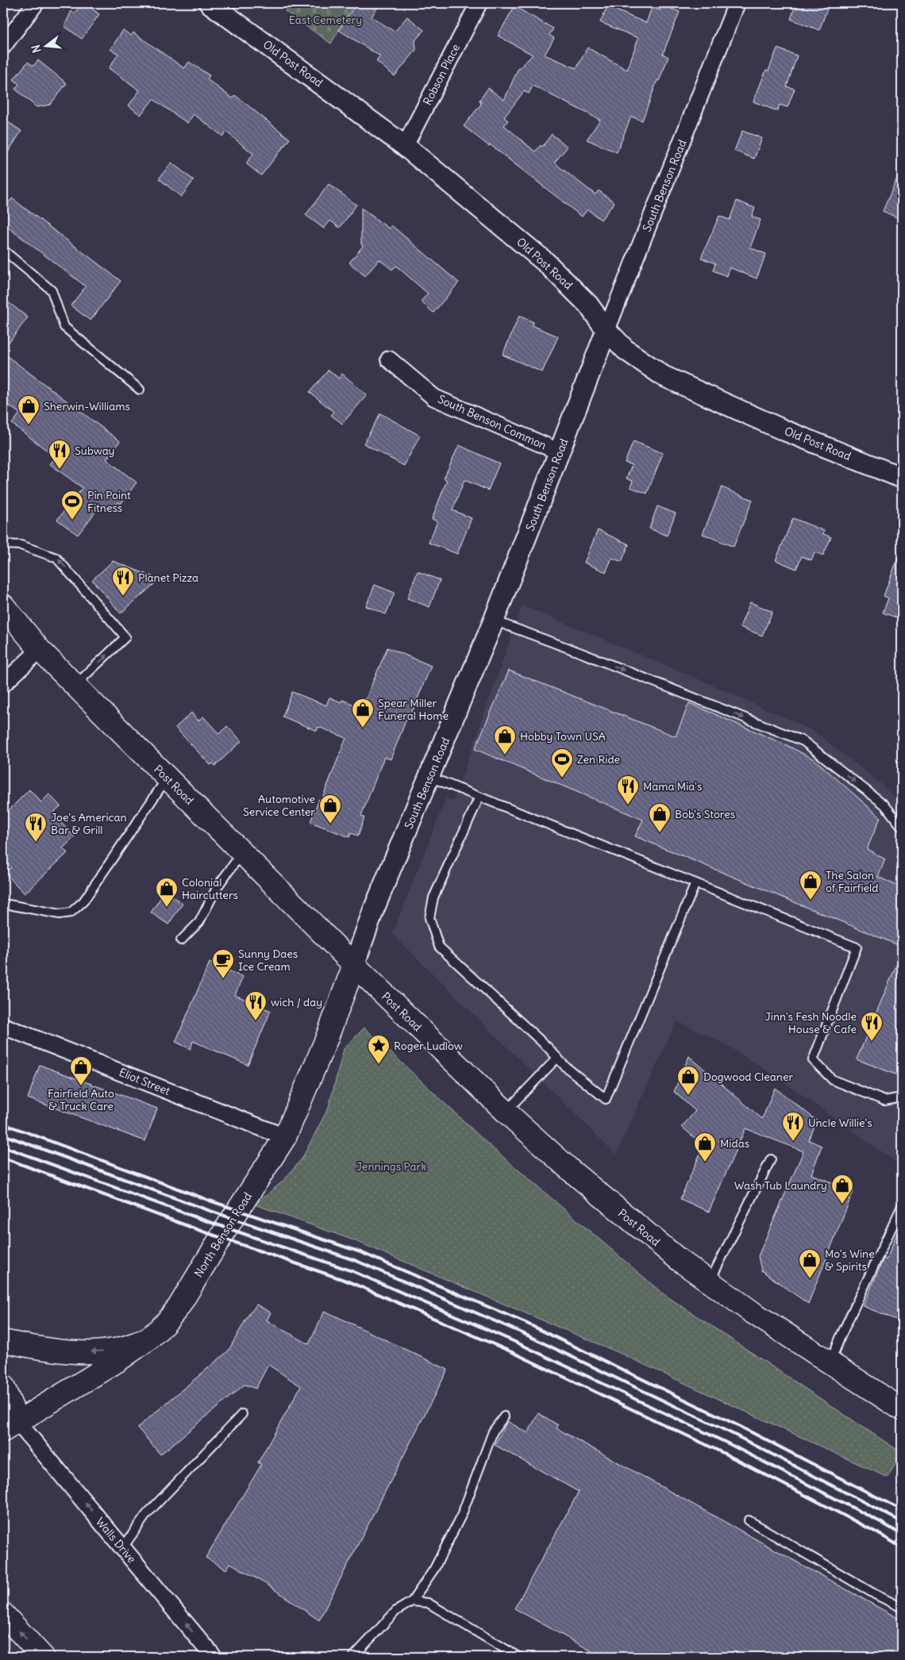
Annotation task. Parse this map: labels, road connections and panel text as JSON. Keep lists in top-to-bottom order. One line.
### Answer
{"streets":{"main road":["Post Road","North Benson Road"],"street":["Old Post Road","Robson Place","South Benson Road","South Benson Common","Eliot Street","Walls Drive"]},"crossings":[["Old Post Road","Robson Place"],["Old Post Road","South Benson Road"],["South Benson Road","South Benson Common"],["South Benson Road","Post Road"],["South Benson Road","North Benson Road"],["Post Road","North Benson Road"],["Eliot Street","North Benson Road"],["North Benson Road","Walls Drive"]],"one_way":["Walls Drive"],"parks":["East Cemetery","Jennings Park"],"places":{"shop":["Sherwin-Williams","Spear Miller Funeral Home","Hobby Town USA","Automotive Service Center","Bob's Stores","The Salon of Fairfield","Colonial Haircutters","Fairfield Auto & Truck Care","Dogwood Cleaner","Midas","Wash Tub Laundry","Mo's Wine & Spirits"],"restaurant":["Subway","Planet Pizza","Mama Mia's","Joe's American Bar & Grill","wich / day","Jinn's Fesh Noodle House & Cafe","Uncle Willie's"],"sports":["Pin Point Fitness","Zen Ride"],"cafe":["Sunny Daes Ice Cream"],"place":["Roger Ludlow"]},"north":"left"}
